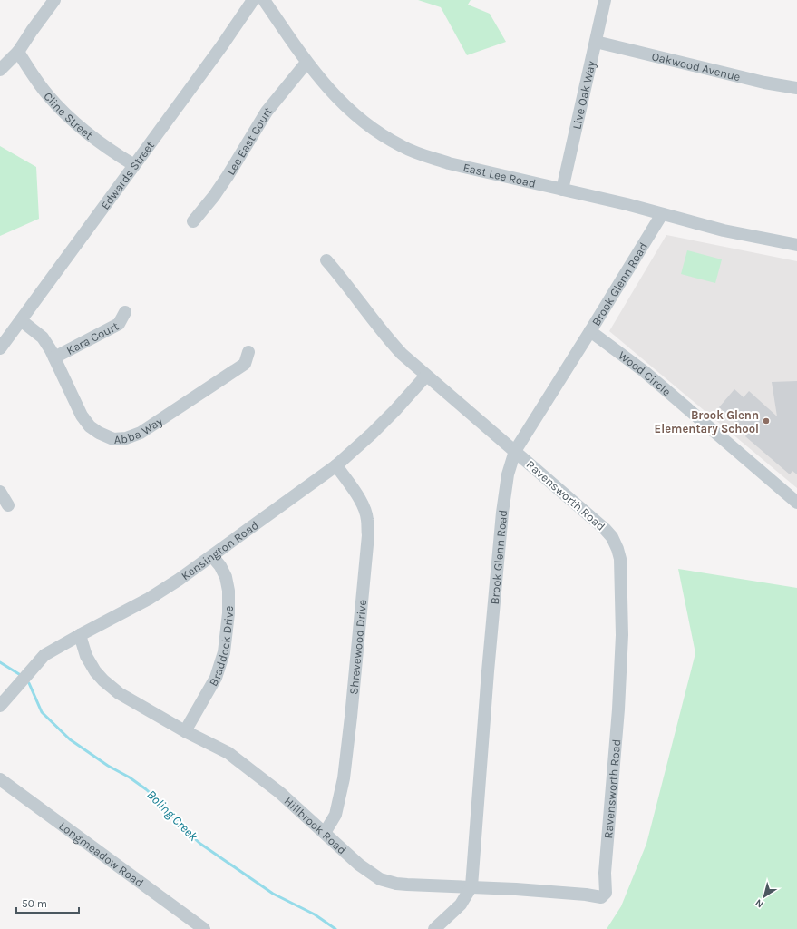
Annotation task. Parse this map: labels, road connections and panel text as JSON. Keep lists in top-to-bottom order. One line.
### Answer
{"streets":{"street":["Oakwood Avenue","Live Oak Way","Cline Street","Lee East Court","Edwards Street","East Lee Road","Brook Glenn Road","Kara Court","Wood Circle","Abba Way","Ravensworth Road","Kensington Road","Braddock Drive","Shrevewood Drive","Hillbrook Road","Longmeadow Road"]},"crossings":[["Oakwood Avenue","Live Oak Way"],["Live Oak Way","East Lee Road"],["Cline Street","Edwards Street"],["Lee East Court","East Lee Road"],["Edwards Street","Abba Way"],["East Lee Road","Brook Glenn Road"],["Brook Glenn Road","Wood Circle"],["Brook Glenn Road","Ravensworth Road"],["Brook Glenn Road","Hillbrook Road"],["Kara Court","Abba Way"],["Ravensworth Road","Kensington Road"],["Ravensworth Road","Hillbrook Road"],["Kensington Road","Braddock Drive"],["Kensington Road","Shrevewood Drive"],["Kensington Road","Hillbrook Road"],["Braddock Drive","Hillbrook Road"],["Shrevewood Drive","Hillbrook Road"]],"water":["Boling Creek"],"places":["Brook Glenn Elementary School"],"scale_bar":"50 m","north":"bottom left"}
